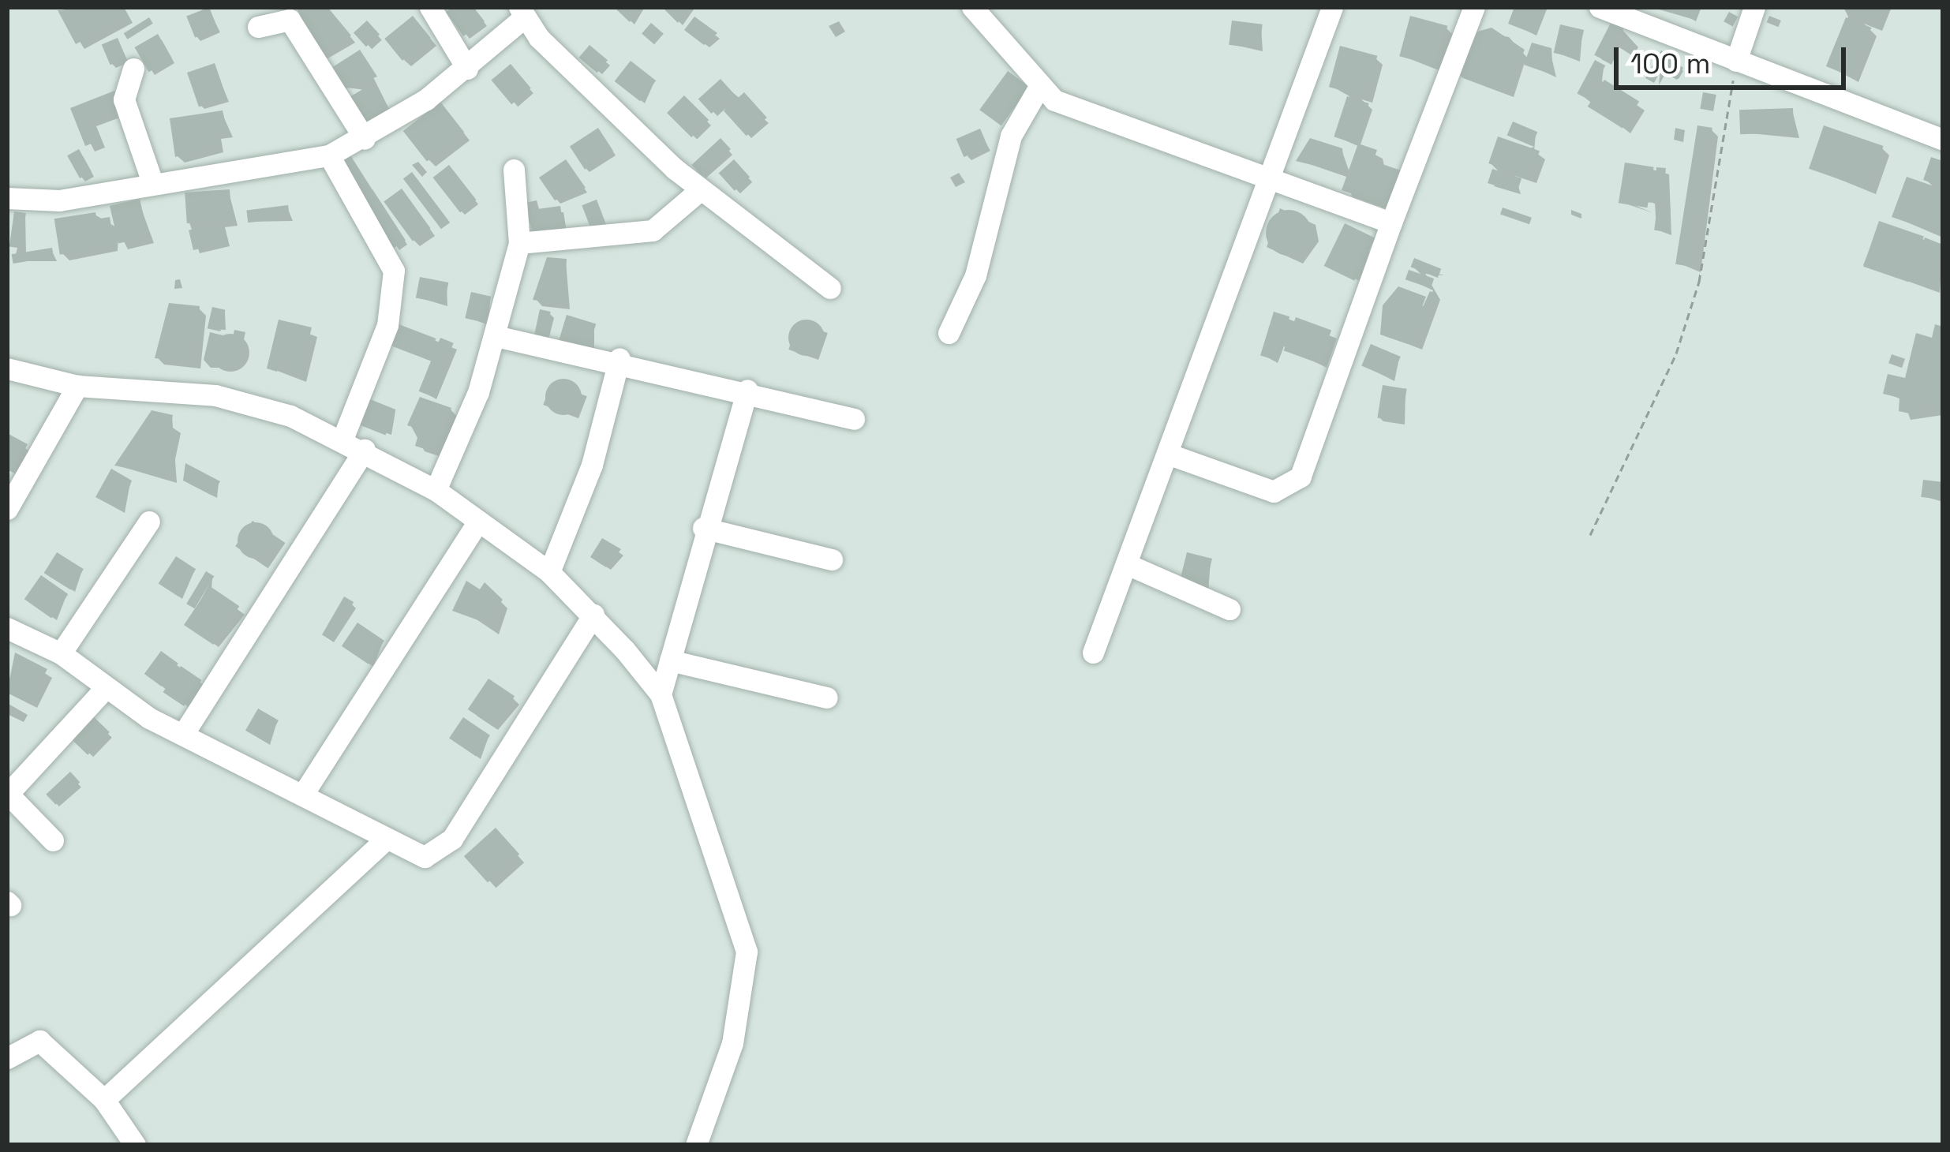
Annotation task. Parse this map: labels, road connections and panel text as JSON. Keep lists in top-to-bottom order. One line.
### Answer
{"scale_bar":"100 m"}
